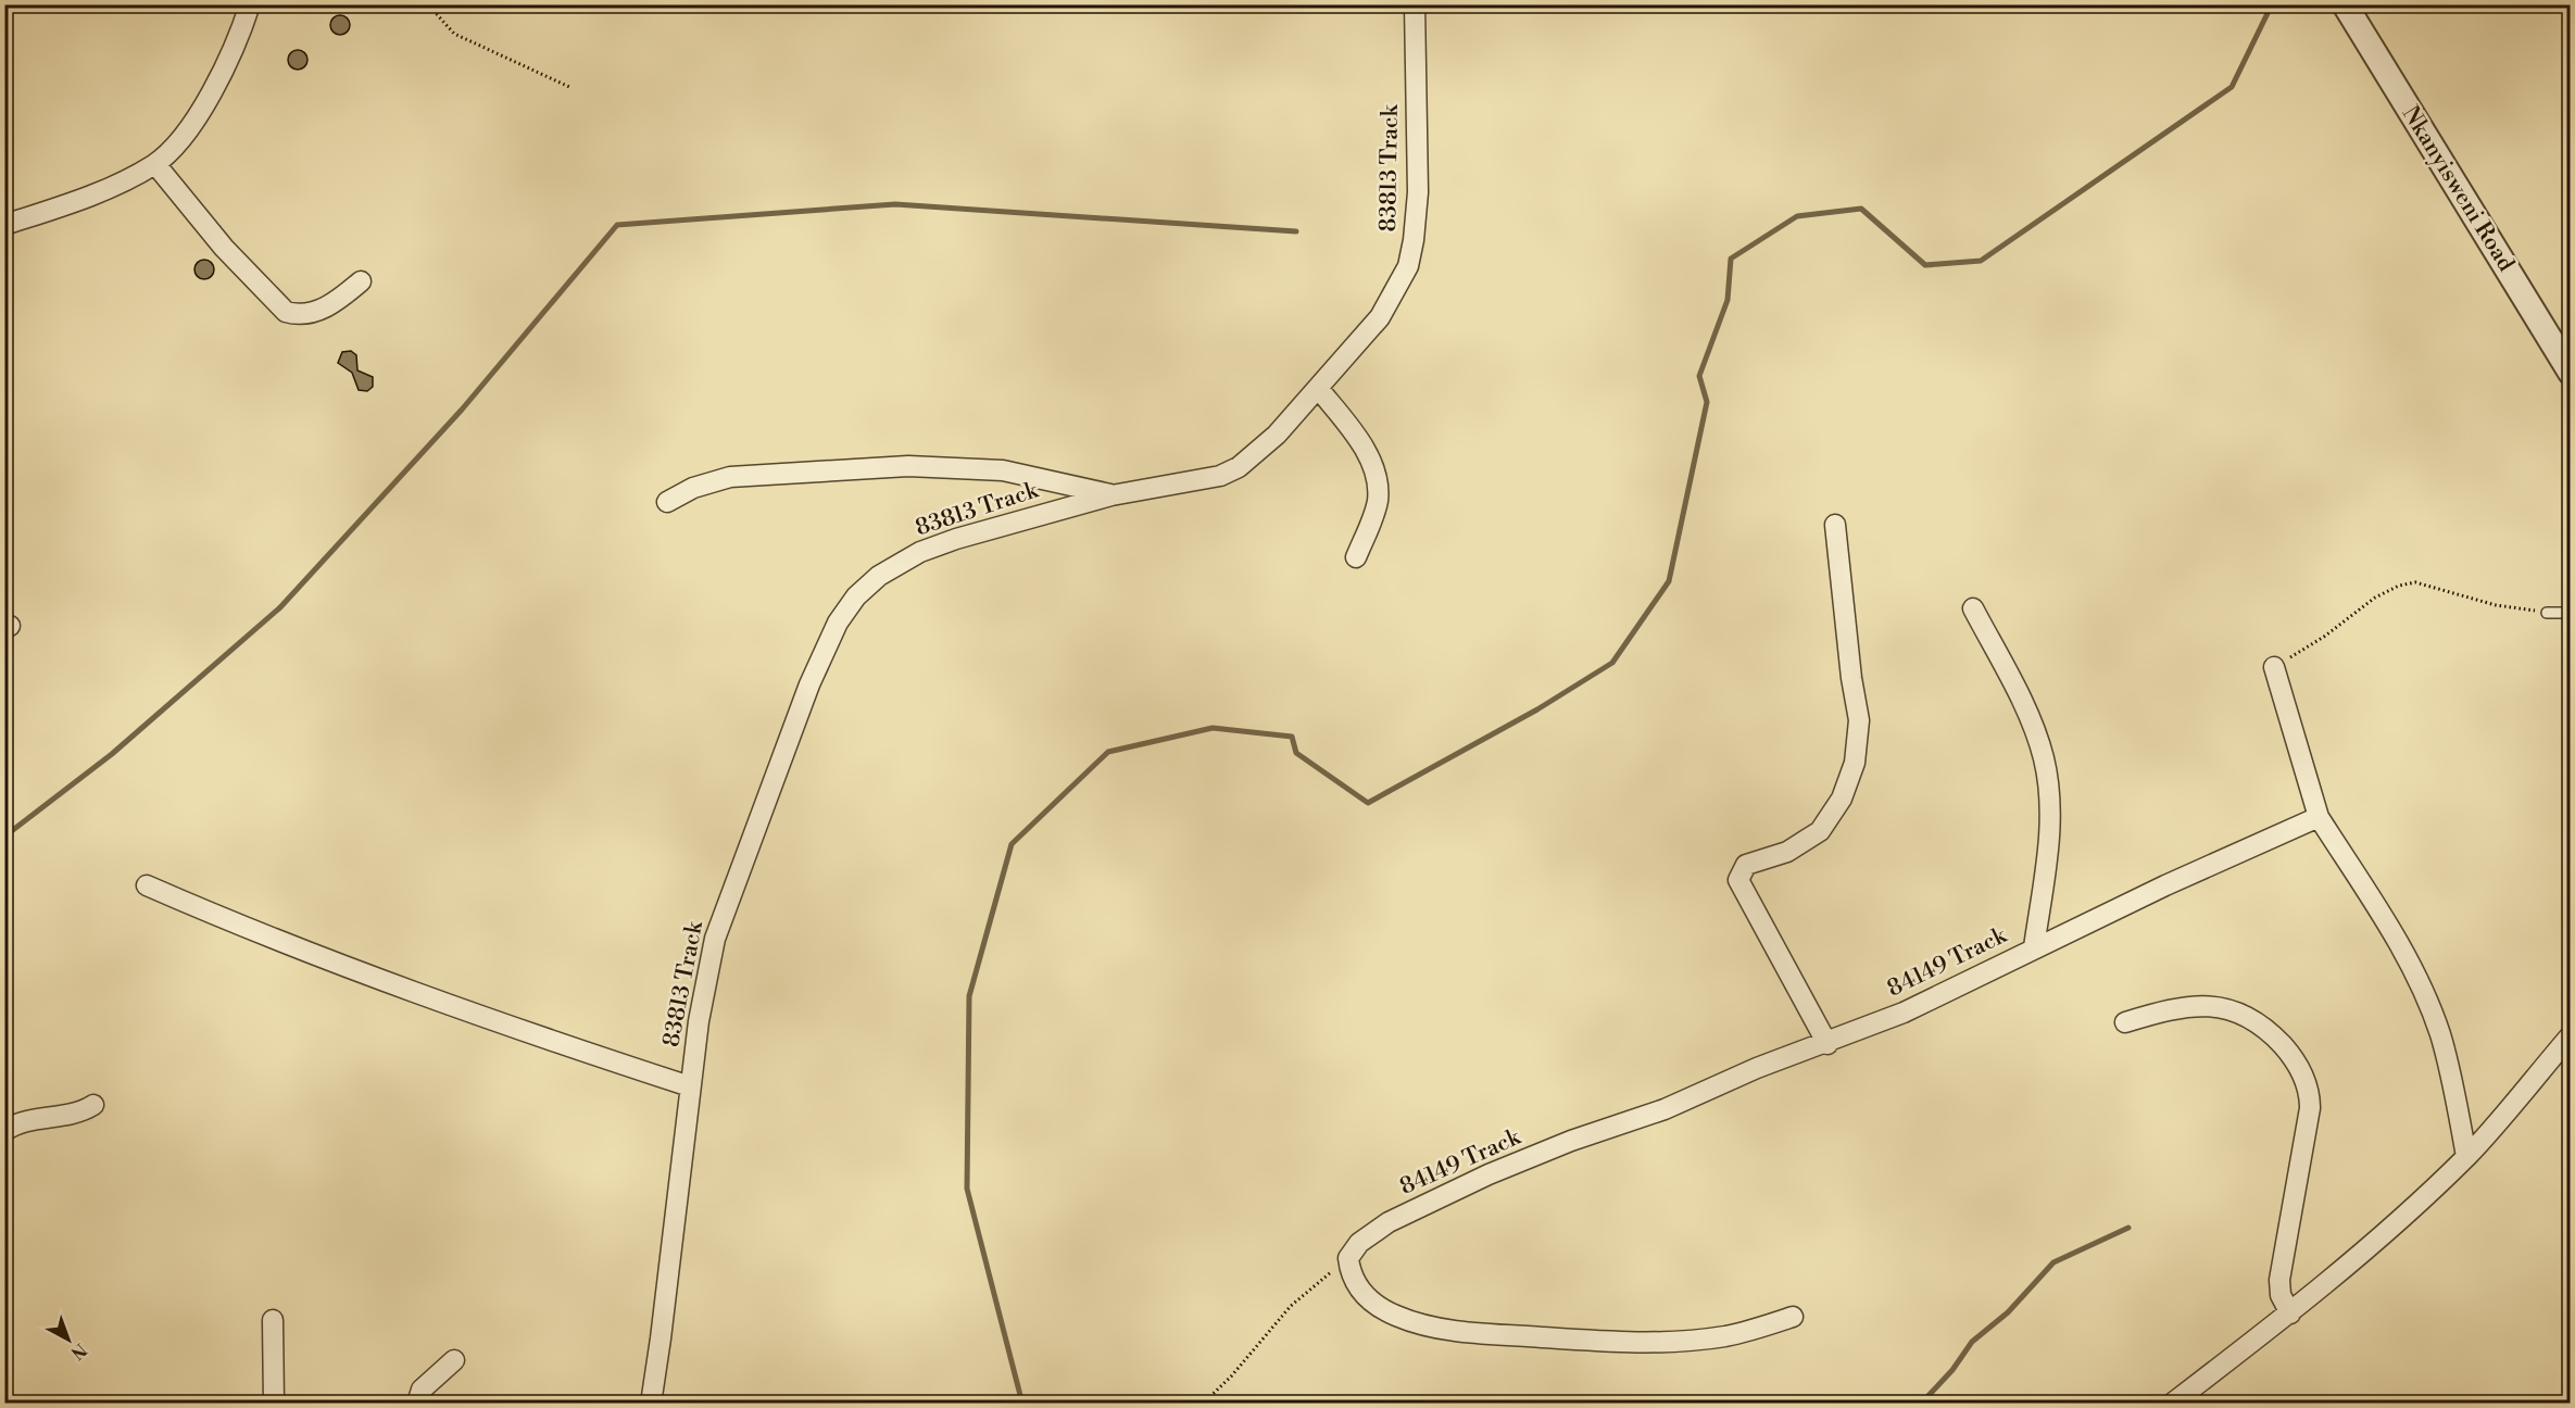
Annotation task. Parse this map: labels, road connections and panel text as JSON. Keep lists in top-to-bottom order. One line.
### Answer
{"streets":{"street":["83813 Track","Nkanyisweni Road","84149 Track"]},"north":"bottom right"}
